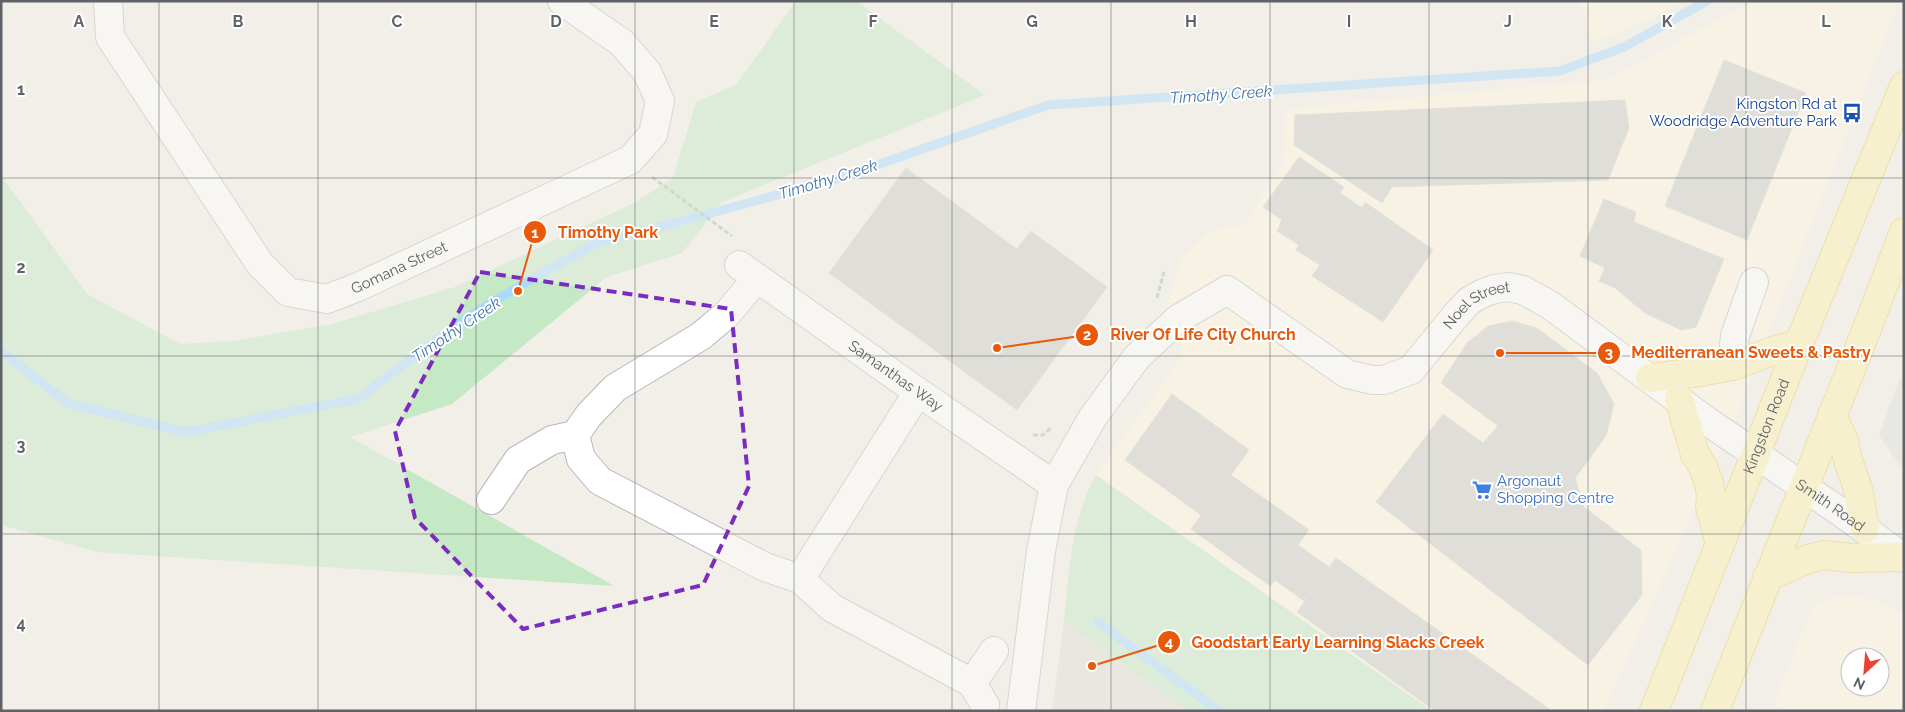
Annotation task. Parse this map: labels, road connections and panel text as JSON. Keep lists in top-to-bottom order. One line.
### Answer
{"streets":{"main road":["Kingston Road"],"street":["Gomana Street","Noel Street","Samanthas Way","Smith Road"]},"crossings":[["Noel Street","Samanthas Way"],["Noel Street","Kingston Road"],["Noel Street","Smith Road"],["Kingston Road","Smith Road"]],"water":["Timothy Creek"],"places":{"bus stop":["Kingston Rd at Woodridge Adventure Park"],"other":["Timothy Park","River Of Life City Church","Mediterranean Sweets & Pastry","Goodstart Early Learning Slacks Creek"],"supermarket":["Argonaut Shopping Centre"]},"north":"bottom left","grid":{"columns":["A","B","C","D","E","F","G","H","I","J","K","L"],"rows":["1","2","3","4"]}}
